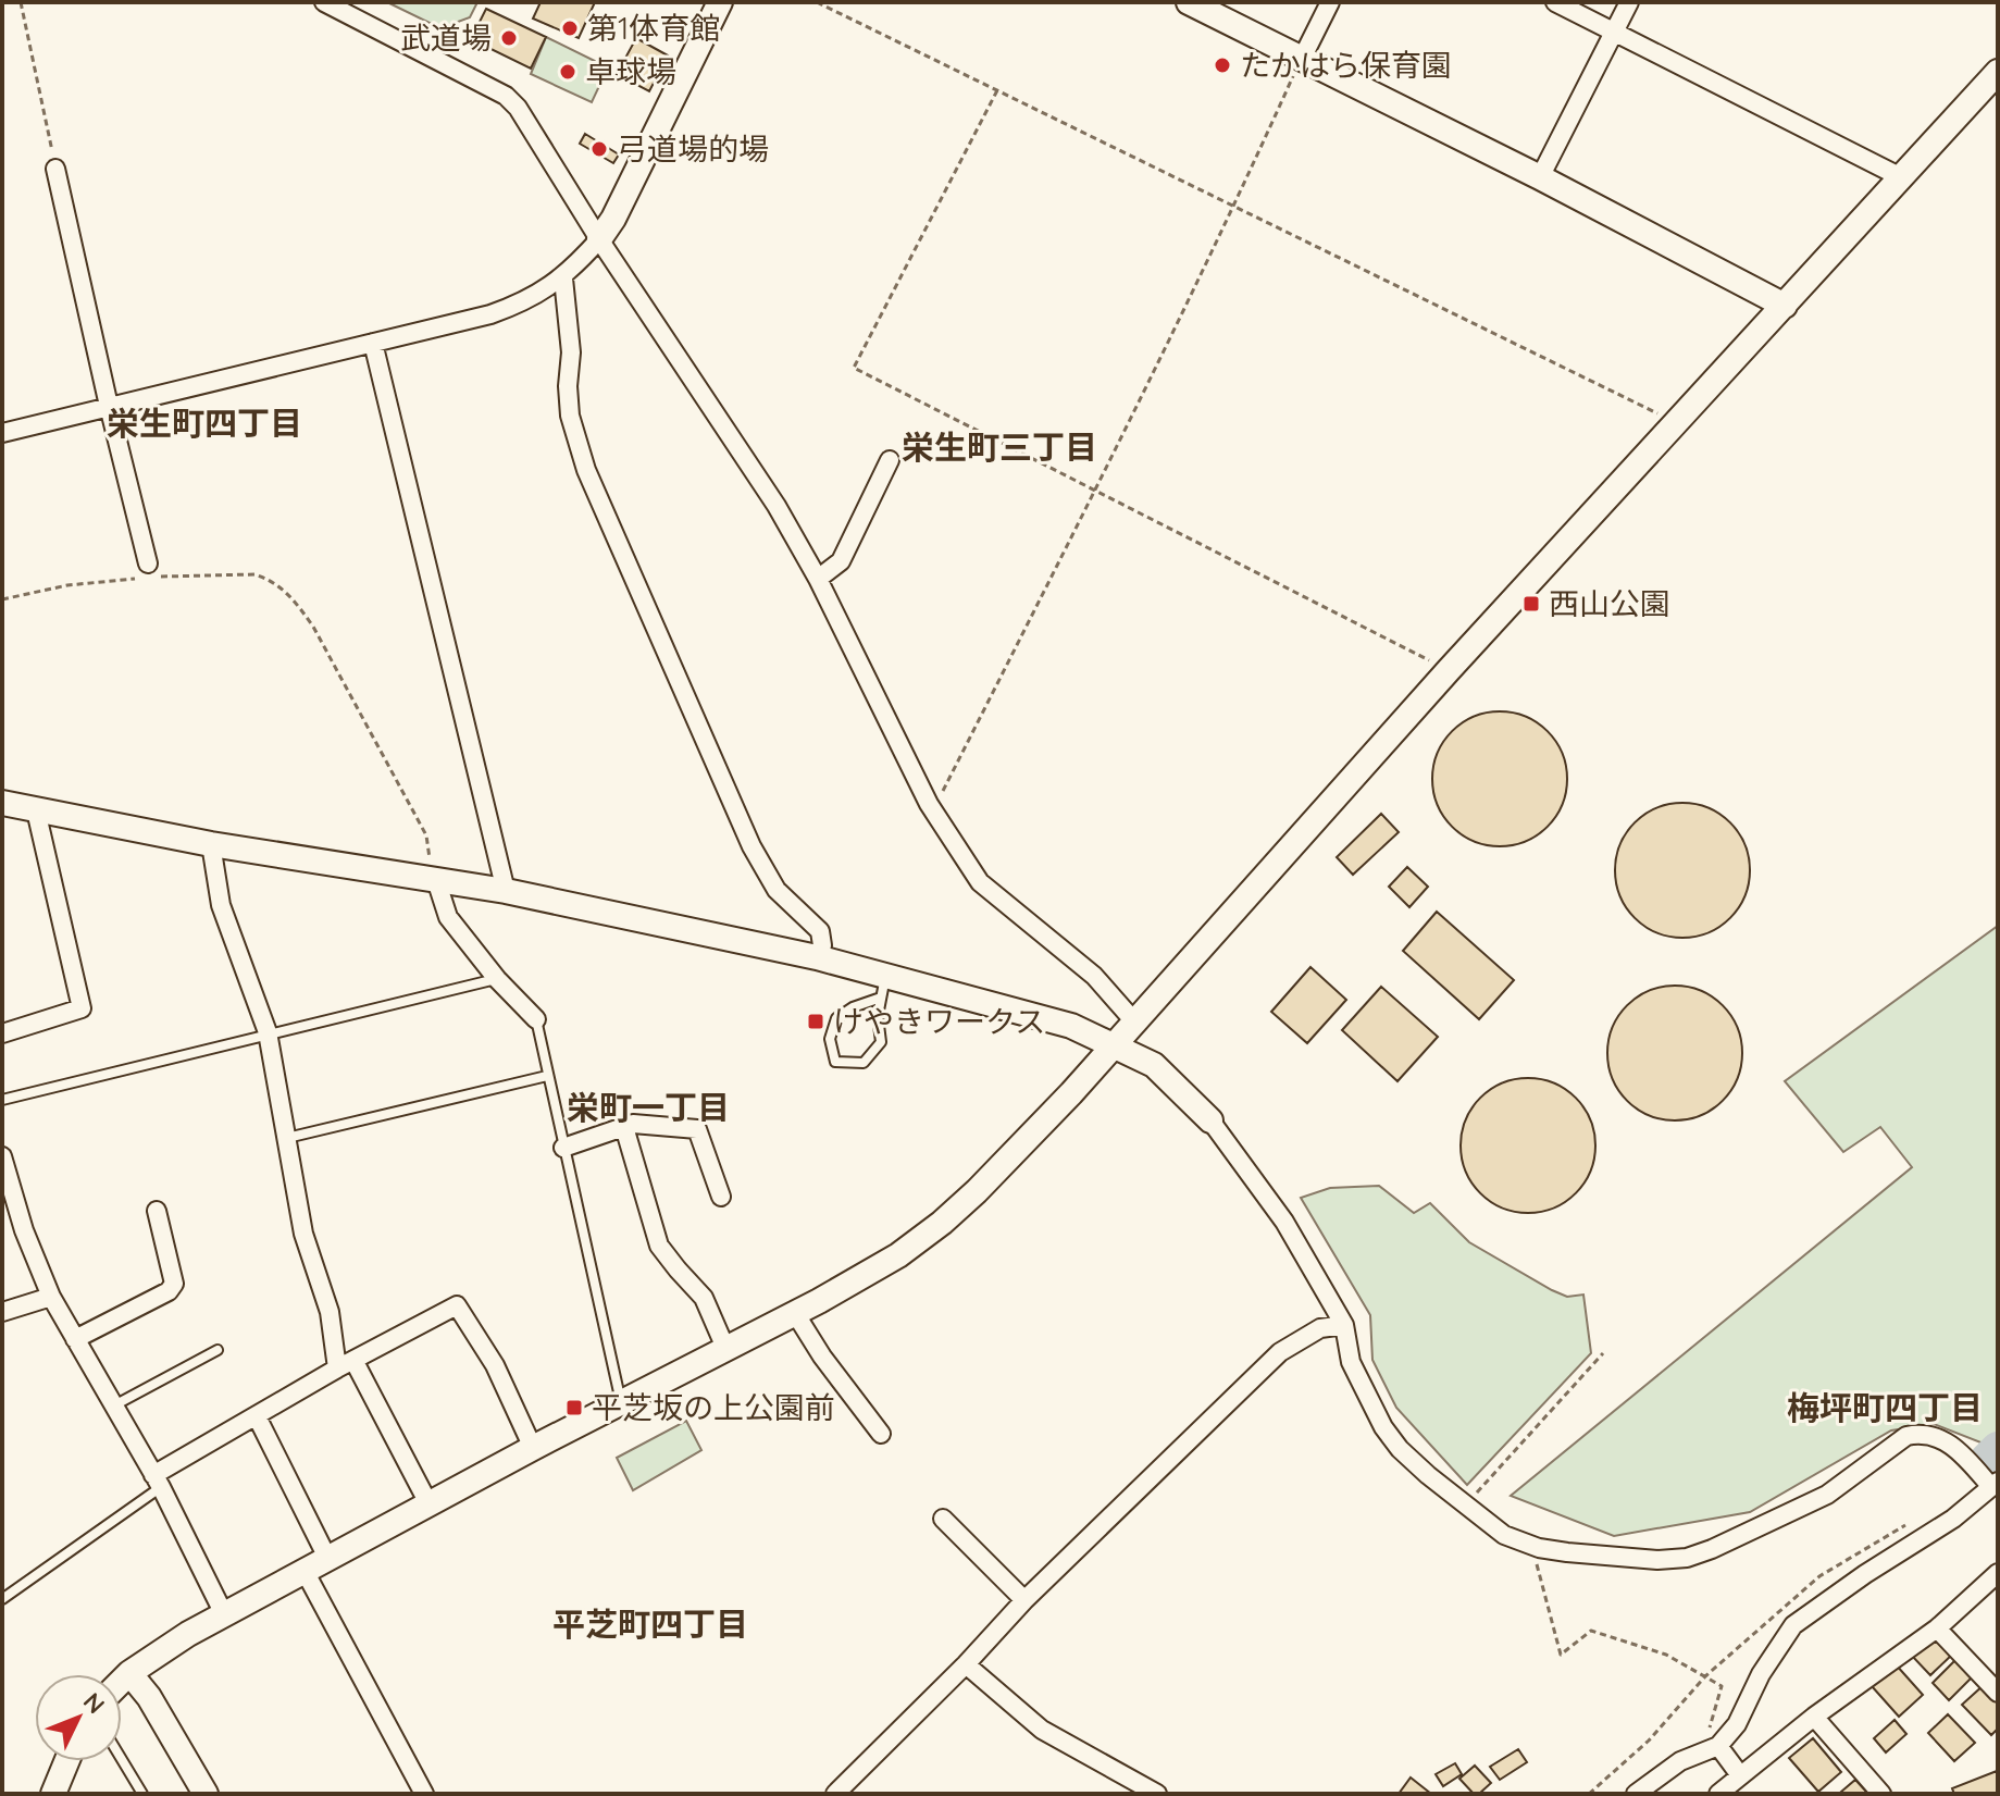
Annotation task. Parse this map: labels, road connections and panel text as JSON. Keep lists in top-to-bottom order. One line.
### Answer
{"districts":["栄生町四丁目","栄生町三丁目","栄町一丁目","梅坪町四丁目","平芝町四丁目"],"places":{"other":["第1体育館","武道場","たかはら保育園","卓球場","弓道場的場"],"transit":["西山公園","けやきワークス","平芝坂の上公園前"]},"north":"top right"}
